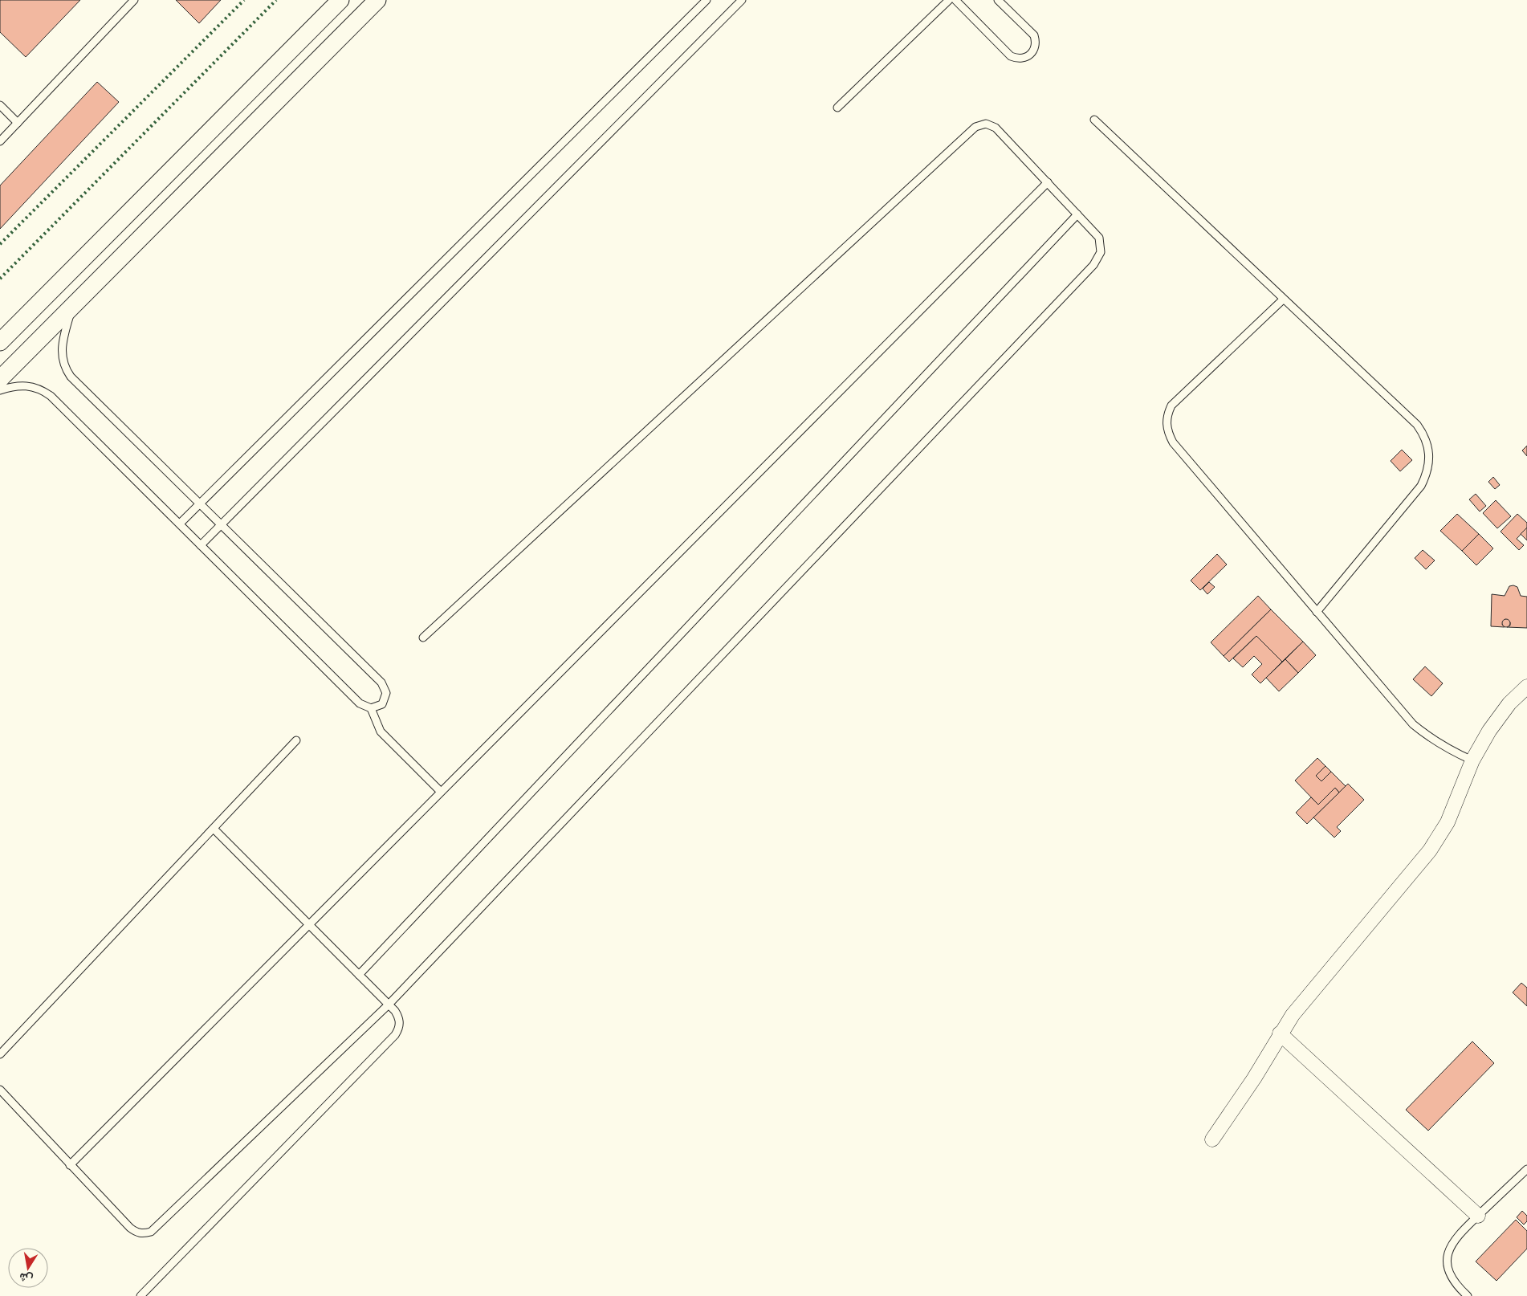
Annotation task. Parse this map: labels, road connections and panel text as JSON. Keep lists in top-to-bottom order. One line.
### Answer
{"north":"bottom"}
